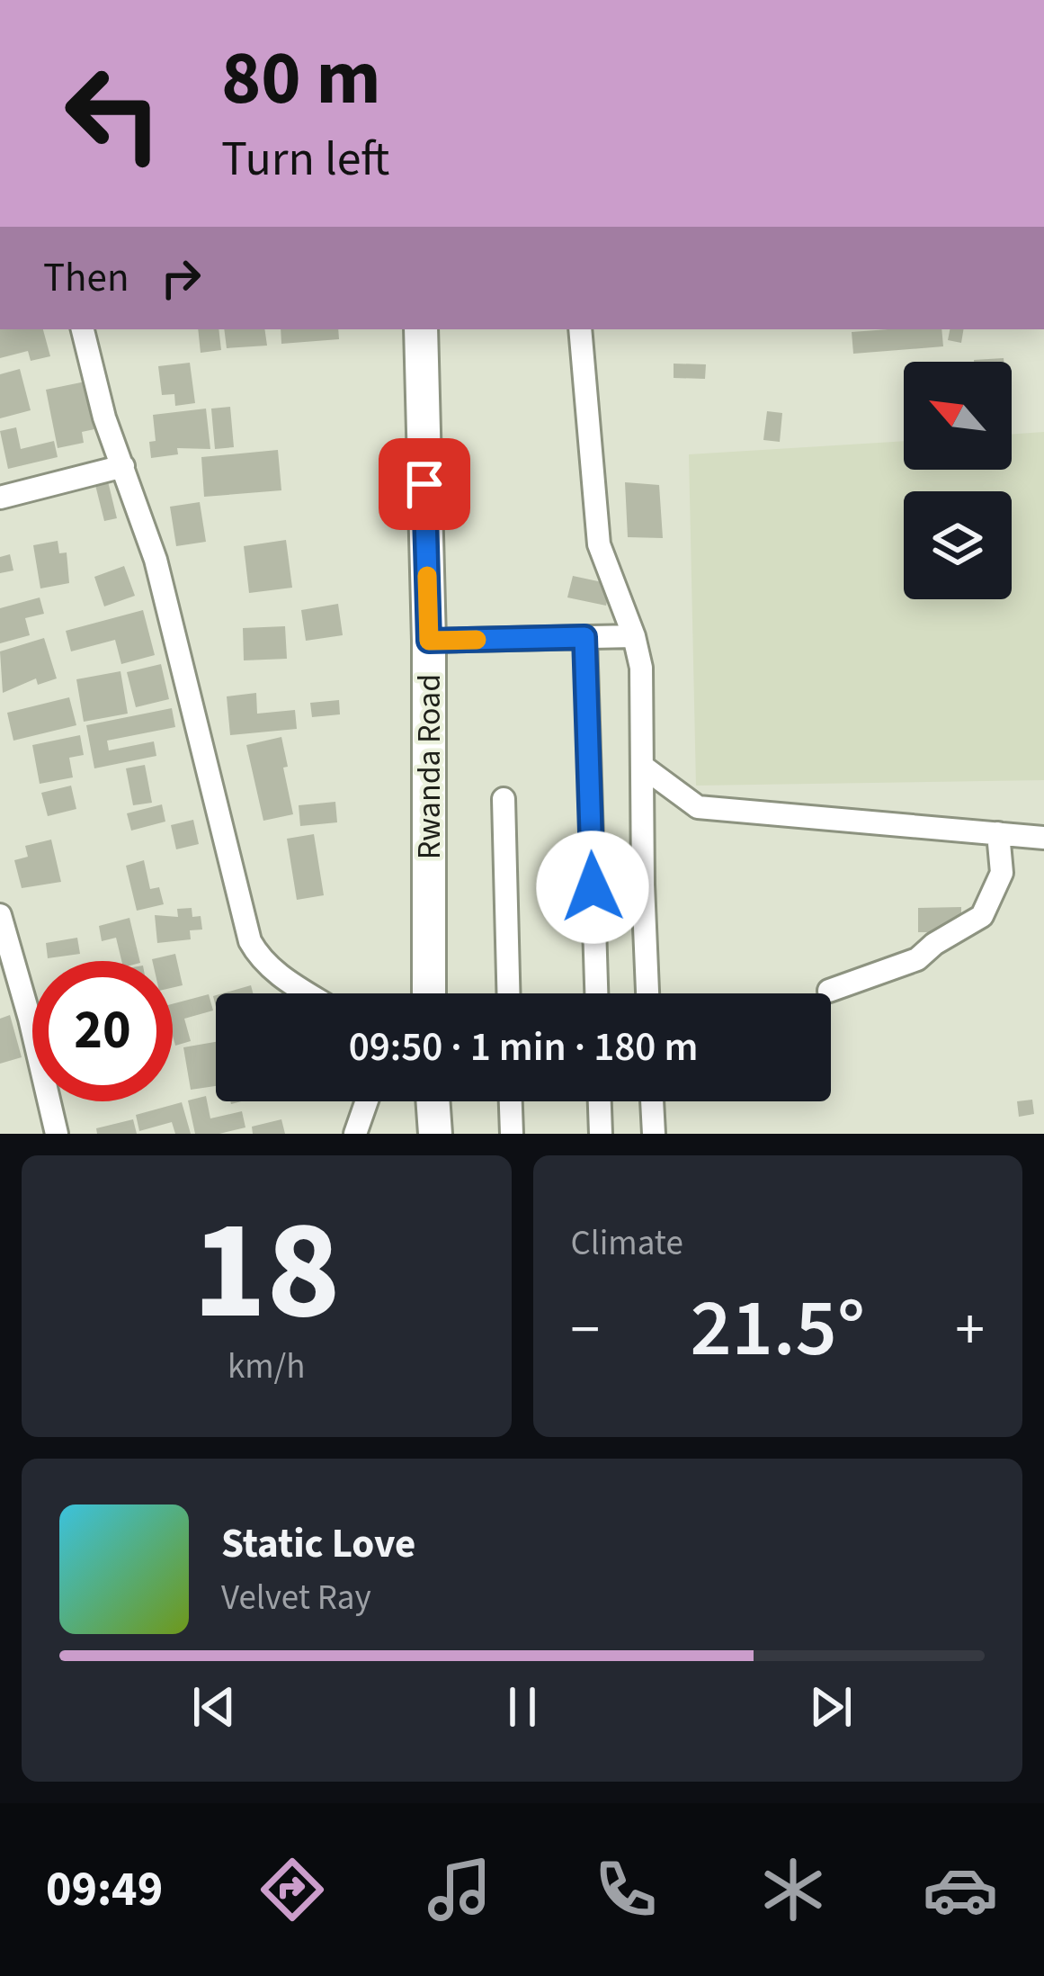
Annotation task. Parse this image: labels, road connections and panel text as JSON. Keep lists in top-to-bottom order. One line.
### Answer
{"streets":{"highway":["Rwanda Road"]},"north":"top left","page":{"turn":["80 m","Turn left"],"then":"Then","limit":"20","trip":"09:50 · 1 min · 180 m","tile":[["18","km/h"],"Climate"],"heat":["−","21.5°","+"],"song":["Static Love","Velvet Ray"],"tabs":"09:49"}}
